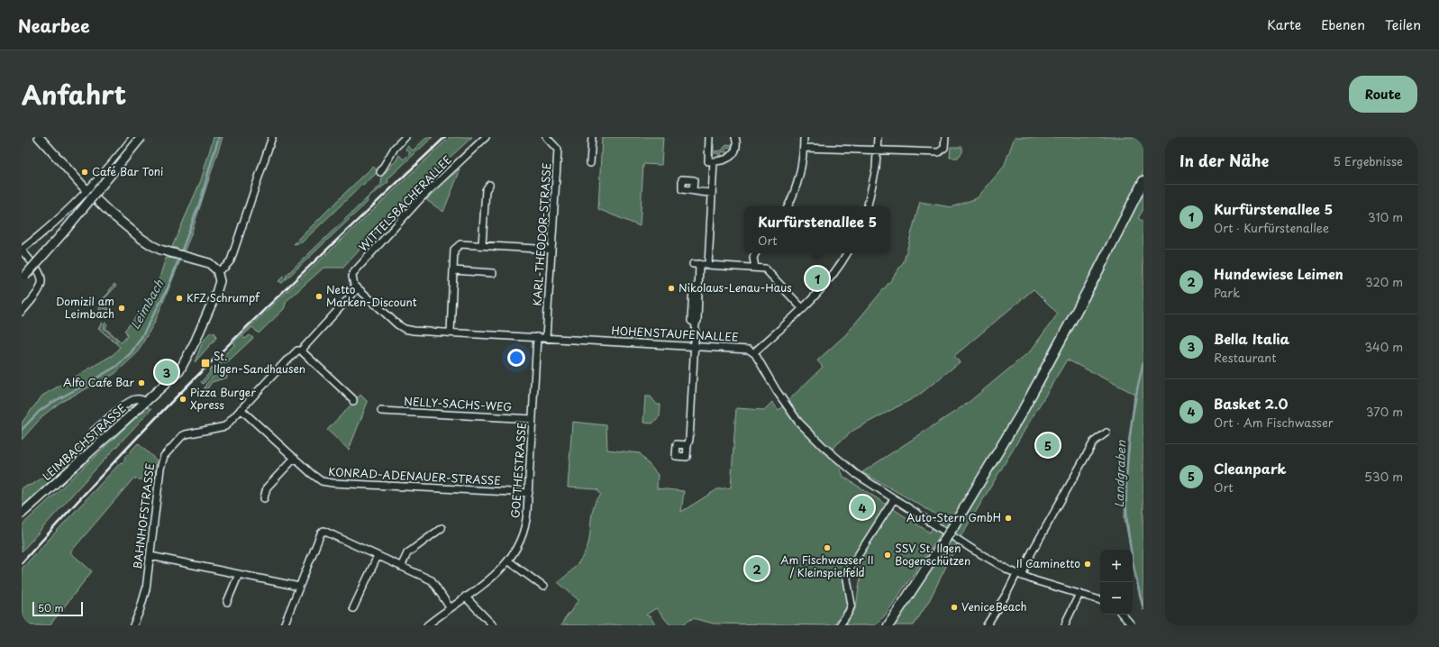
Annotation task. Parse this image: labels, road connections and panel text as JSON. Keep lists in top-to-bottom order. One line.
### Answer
{"streets":{"street":["WITTELSBACHERALLEE","KARL-THEODOR-STRASSE","HOHENSTAUFENALLEE","NELLY-SACHS-WEG","LEIMBACHSTRASSE","GOETHESTRASSE","KONRAD-ADENAUER-STRASSE","BAHNHOFSTRASSE"]},"crossings":[["WITTELSBACHERALLEE","HOHENSTAUFENALLEE"],["WITTELSBACHERALLEE","BAHNHOFSTRASSE"],["KARL-THEODOR-STRASSE","HOHENSTAUFENALLEE"],["HOHENSTAUFENALLEE","GOETHESTRASSE"],["HOHENSTAUFENALLEE","BAHNHOFSTRASSE"],["NELLY-SACHS-WEG","GOETHESTRASSE"],["GOETHESTRASSE","KONRAD-ADENAUER-STRASSE"],["KONRAD-ADENAUER-STRASSE","BAHNHOFSTRASSE"]],"water":["Leimbach","Landgraben"],"places":{"other":["Café Bar Toni","Nikolaus-Lenau-Haus","Netto Marken-Discount","KFZ Schrumpf","Domizil am Leimbach","Alfo Cafe Bar","Pizza Burger Xpress","Auto-Stern GmbH","Am Fischwasser II / Kleinspielfeld","SSV St. Ilgen Bogenschützen","Il Caminetto","VeniceBeach"],"transit":["St. Ilgen-Sandhausen"]},"scale_bar":"50 m","page":{"header":"Nearbee","nav":["Karte","Ebenen","Teilen"],"title":"Anfahrt","buttons":"Route","heading":["In der Nähe","5 Ergebnisse"],"list":[{"mark":"1","name":"Kurfürstenallee 5","note":"Ort · Kurfürstenallee","value":"310 m"},{"mark":"2","name":"Hundewiese Leimen","note":"Park","value":"320 m"},{"mark":"3","name":"Bella Italia","note":"Restaurant","value":"340 m"},{"mark":"4","name":"Basket 2.0","note":"Ort · Am Fischwasser","value":"370 m"},{"mark":"5","name":"Cleanpark","note":"Ort","value":"530 m"}],"popup":["Kurfürstenallee 5","Ort"],"pins":["1","3","5","4","2"],"map_buttons":["+","−"],"scale":"50 m"}}
